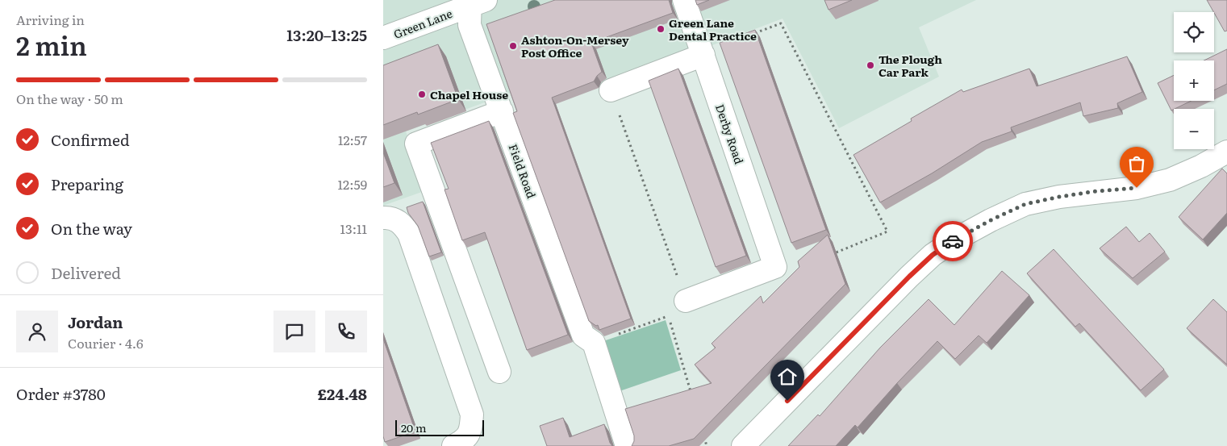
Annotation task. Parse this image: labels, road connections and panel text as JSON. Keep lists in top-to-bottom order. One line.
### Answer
{"streets":{"street":["Green Lane","Derby Road","Field Road"]},"crossings":[["Green Lane","Field Road"]],"places":["Green Lane Dental Practice","Ashton-On-Mersey Post Office","The Plough Car Park","Chapel House"],"scale_bar":"20 m","page":{"heading":["2 min","Arriving in","13:20–13:25"],"panel":["Jordan","Courier · 4.6","Order #3780","£24.48"],"map_buttons":["+","−"],"bar":"On the way · 50 m","list":[["Confirmed","12:57"],["Preparing","12:59"],["On the way","13:11"],"Delivered"],"scale":"20 m"}}
